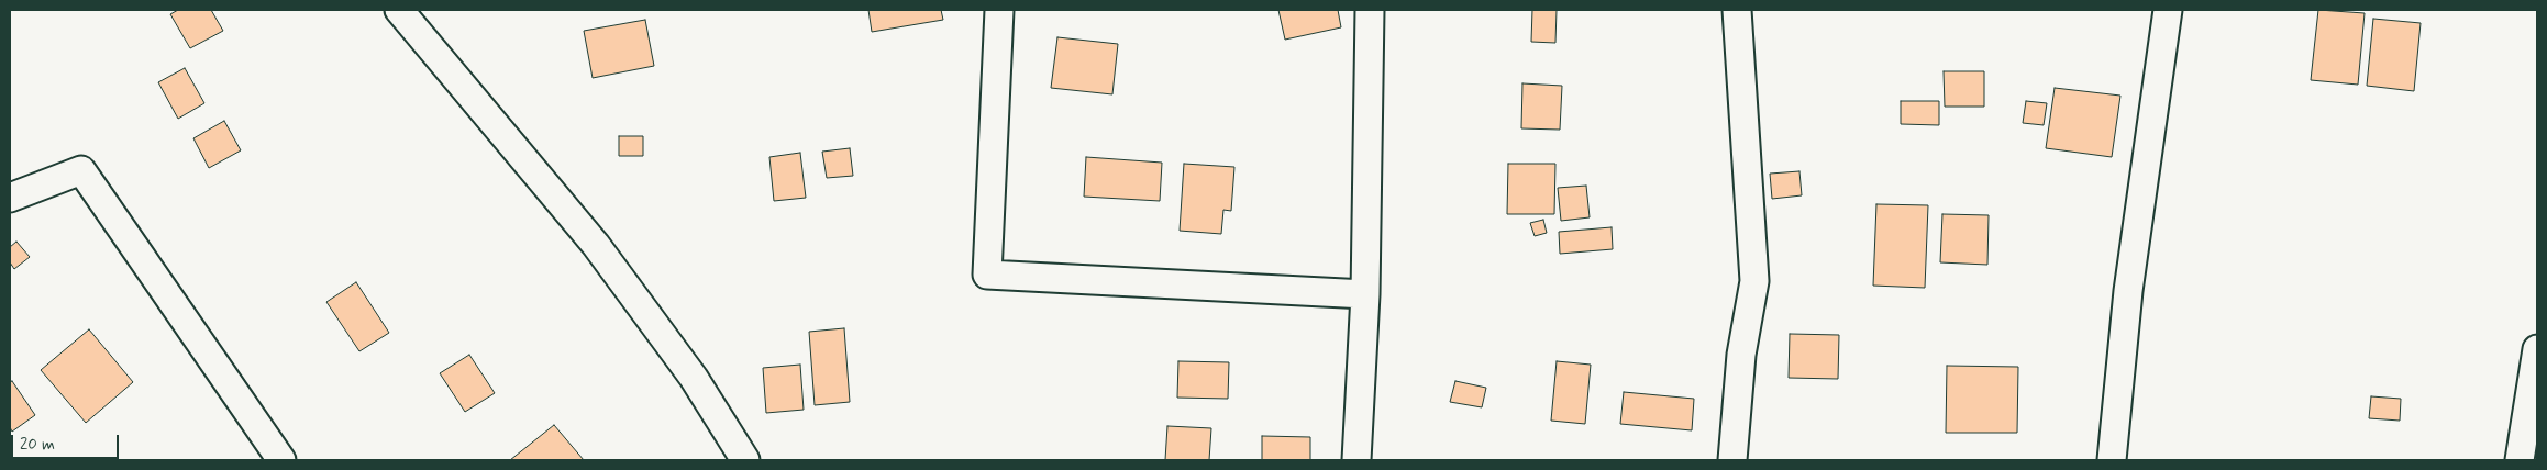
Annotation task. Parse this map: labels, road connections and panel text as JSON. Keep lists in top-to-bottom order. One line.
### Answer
{"scale_bar":"20 m"}
